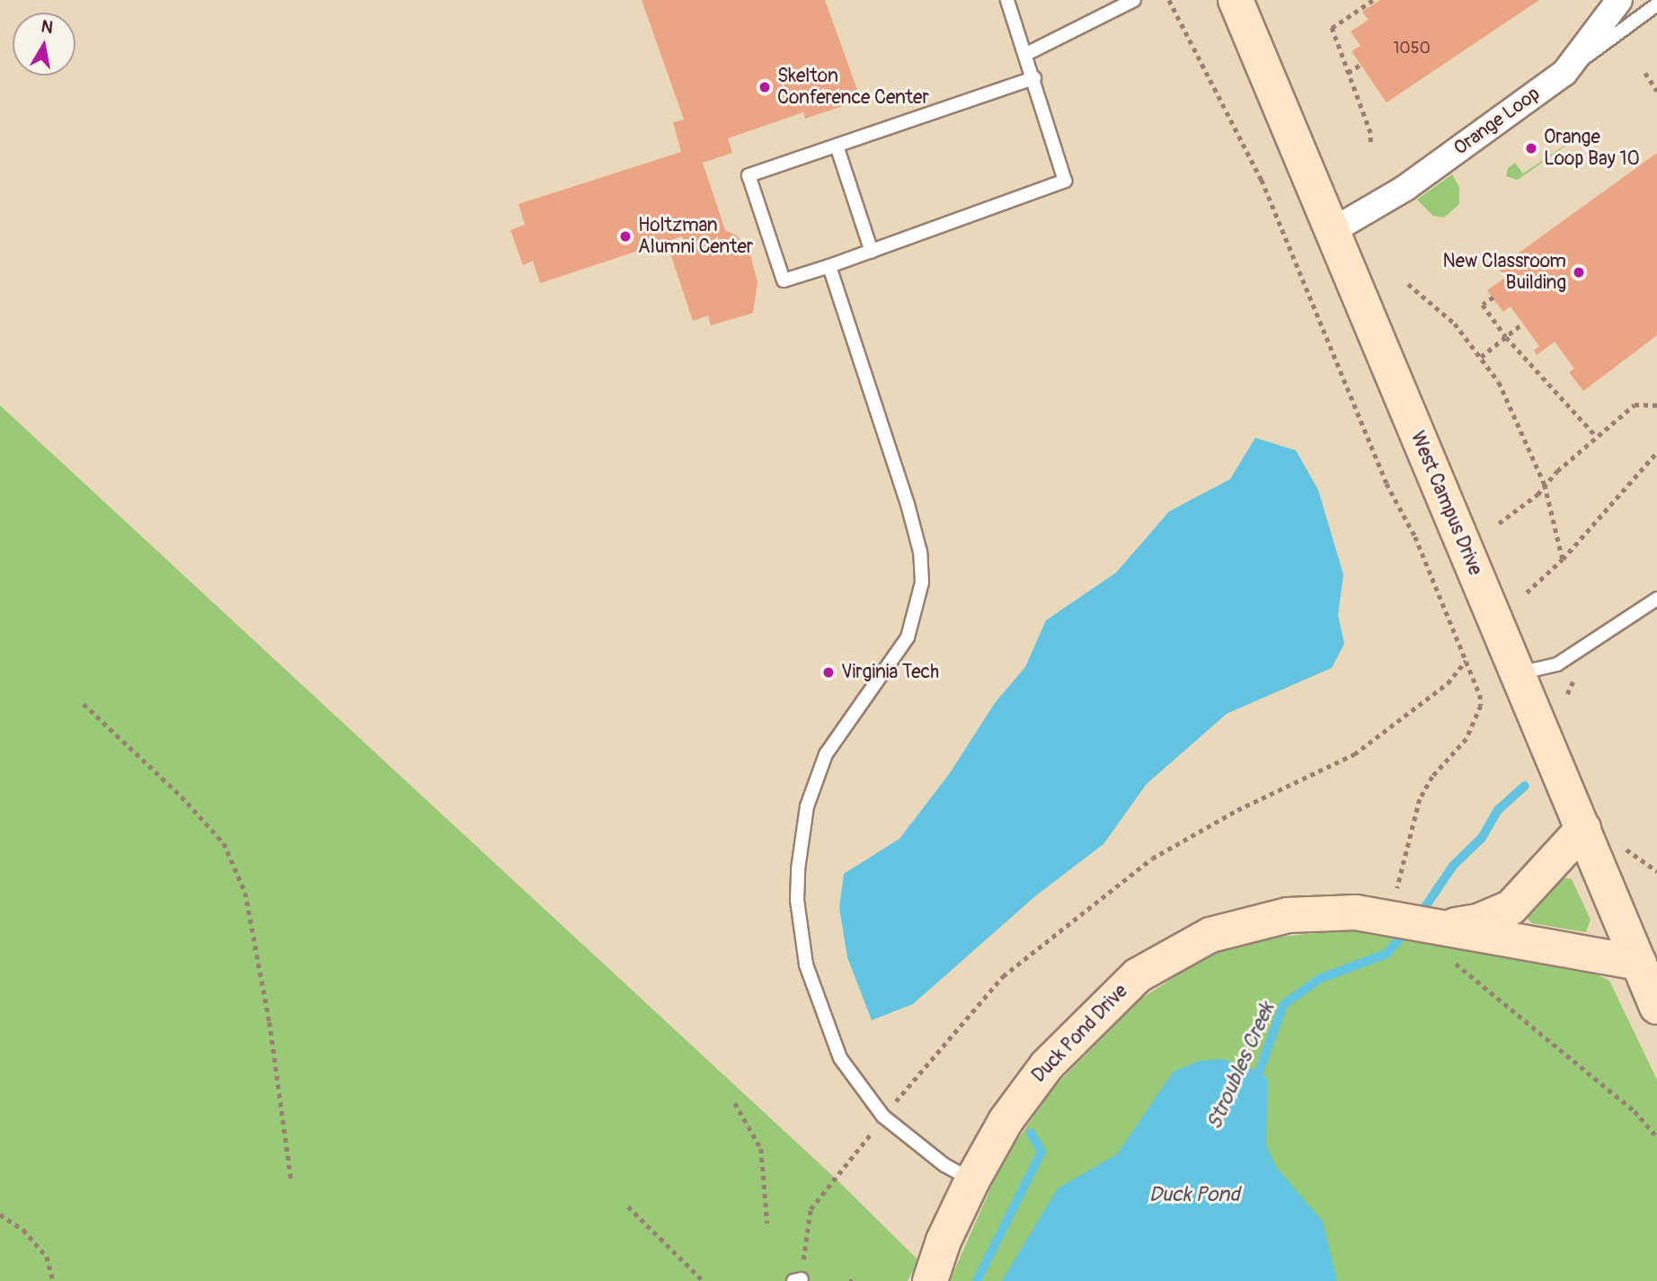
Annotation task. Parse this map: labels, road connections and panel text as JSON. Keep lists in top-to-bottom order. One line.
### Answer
{"streets":{"street":["Orange Loop","West Campus Drive","Duck Pond Drive"]},"crossings":[["Orange Loop","West Campus Drive"],["West Campus Drive","Duck Pond Drive"]],"water":["Stroubles Creek","Duck Pond"],"places":["Skelton Conference Center","Orange Loop Bay 10","Holtzman Alumni Center","New Classroom Building","Virginia Tech"],"house_numbers":["1050"],"north":"top"}
